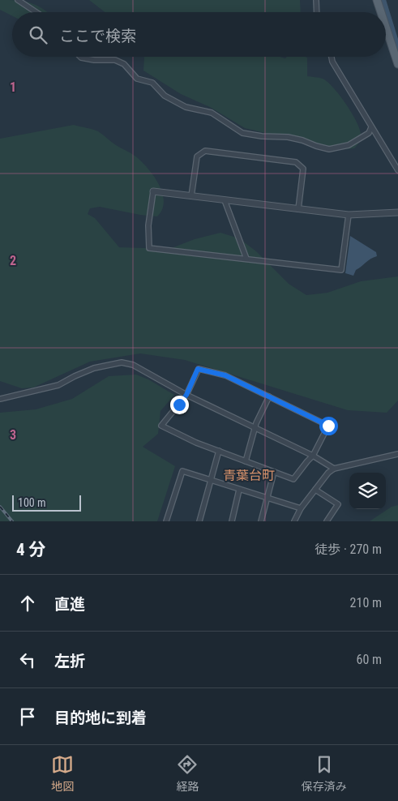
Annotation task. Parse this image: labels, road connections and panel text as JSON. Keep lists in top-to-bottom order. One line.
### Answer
{"districts":["青葉台町"],"scale_bar":"100 m","page":{"search":"ここで検索","scale":"100 m","heading":["4 分","徒歩 · 270 m"],"list":[["直進","210 m"],["左折","60 m"],"目的地に到着"],"nav":["地図","経路","保存済み"]},"grid":{"rows":["1","2","3"]}}
